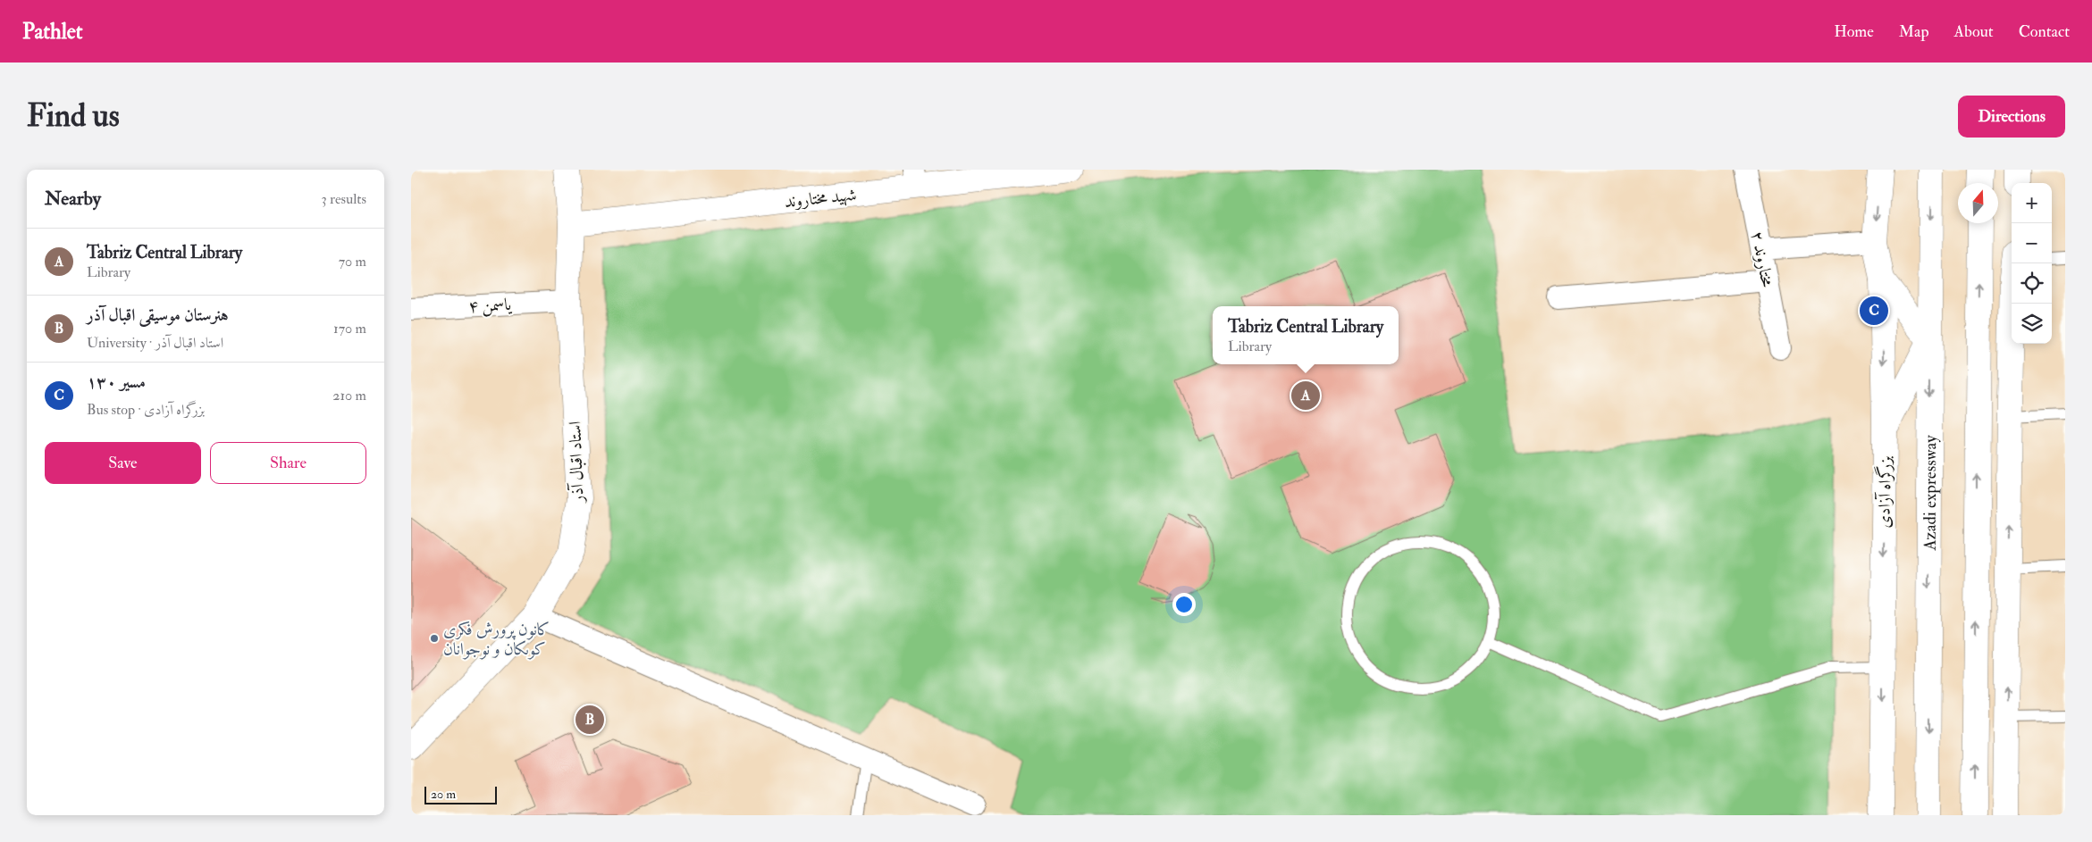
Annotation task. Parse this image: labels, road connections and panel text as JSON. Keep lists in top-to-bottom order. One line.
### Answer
{"streets":{"main road":["شهید مختاروند","استاد اقبال آذر","بزرگراه آزادی","Azadi expressway"],"street":["مختاروند ۲","یاسمن ۴"]},"crossings":[["شهید مختاروند","استاد اقبال آذر"],["یاسمن ۴","استاد اقبال آذر"]],"places":["کانون پرورش فکرى کوىکان و نوجوانان"],"scale_bar":"20 m","north":"top","page":{"header":"Pathlet","nav":["Home","Map","About","Contact"],"buttons":["Directions",["Save","Share"]],"title":"Find us","heading":["Nearby","3 results"],"map_buttons":["+","−"],"list":[{"mark":"A","name":"Tabriz Central Library","note":"Library","value":"70 m"},{"mark":"B","name":"هنرستان موسیقی اقبال آذر","note":"University · استاد اقبال آذر","value":"170 m"},{"mark":"C","name":"مسیر ۱۳۰","note":"Bus stop · بزرگراه آزادی","value":"210 m"}],"pins":["C","A","B"],"popup":["Tabriz Central Library","Library"],"scale":"20 m"}}
